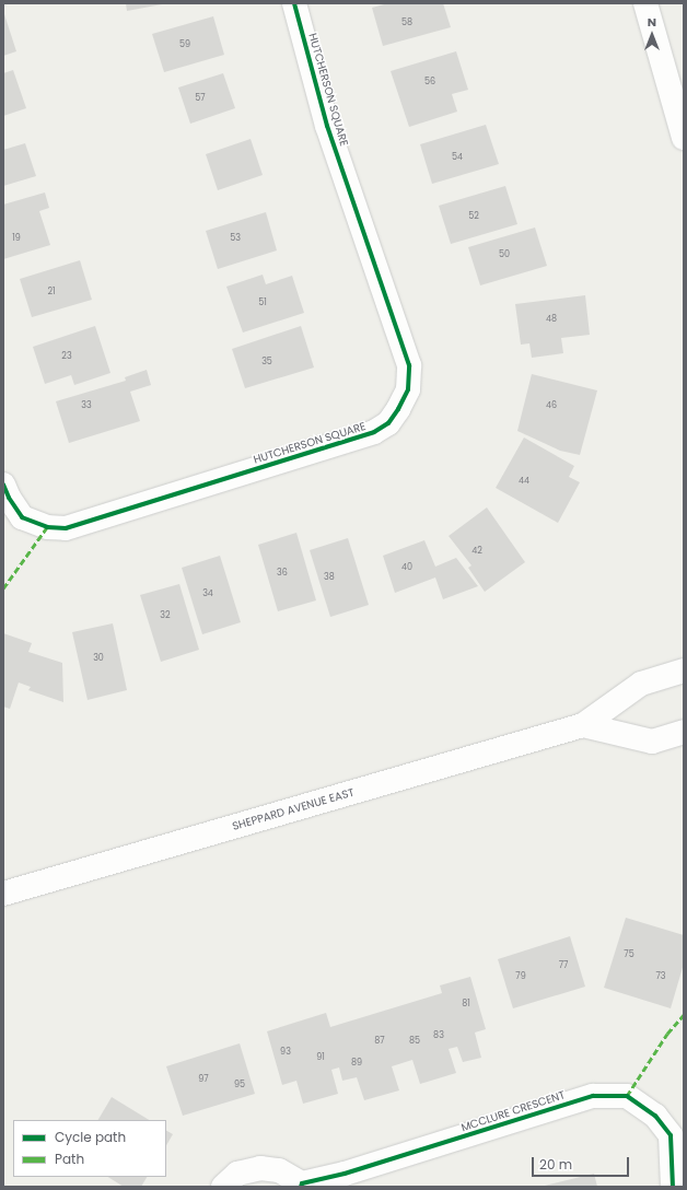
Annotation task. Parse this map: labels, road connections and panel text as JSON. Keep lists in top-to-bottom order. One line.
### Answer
{"streets":{"street":["HUTCHERSON SQUARE","SHEPPARD AVENUE EAST","MCCLURE CRESCENT"]},"house_numbers":["58","59","56","57","54","52","19","53","50","21","51","48","23","35","33","46","44","42","40","36","38","34","32","30","75","77","79","73","81","83","87","85","93","91","89","97","95"],"legend":["Cycle path","Path"],"scale_bar":"20 m","north":"top"}
